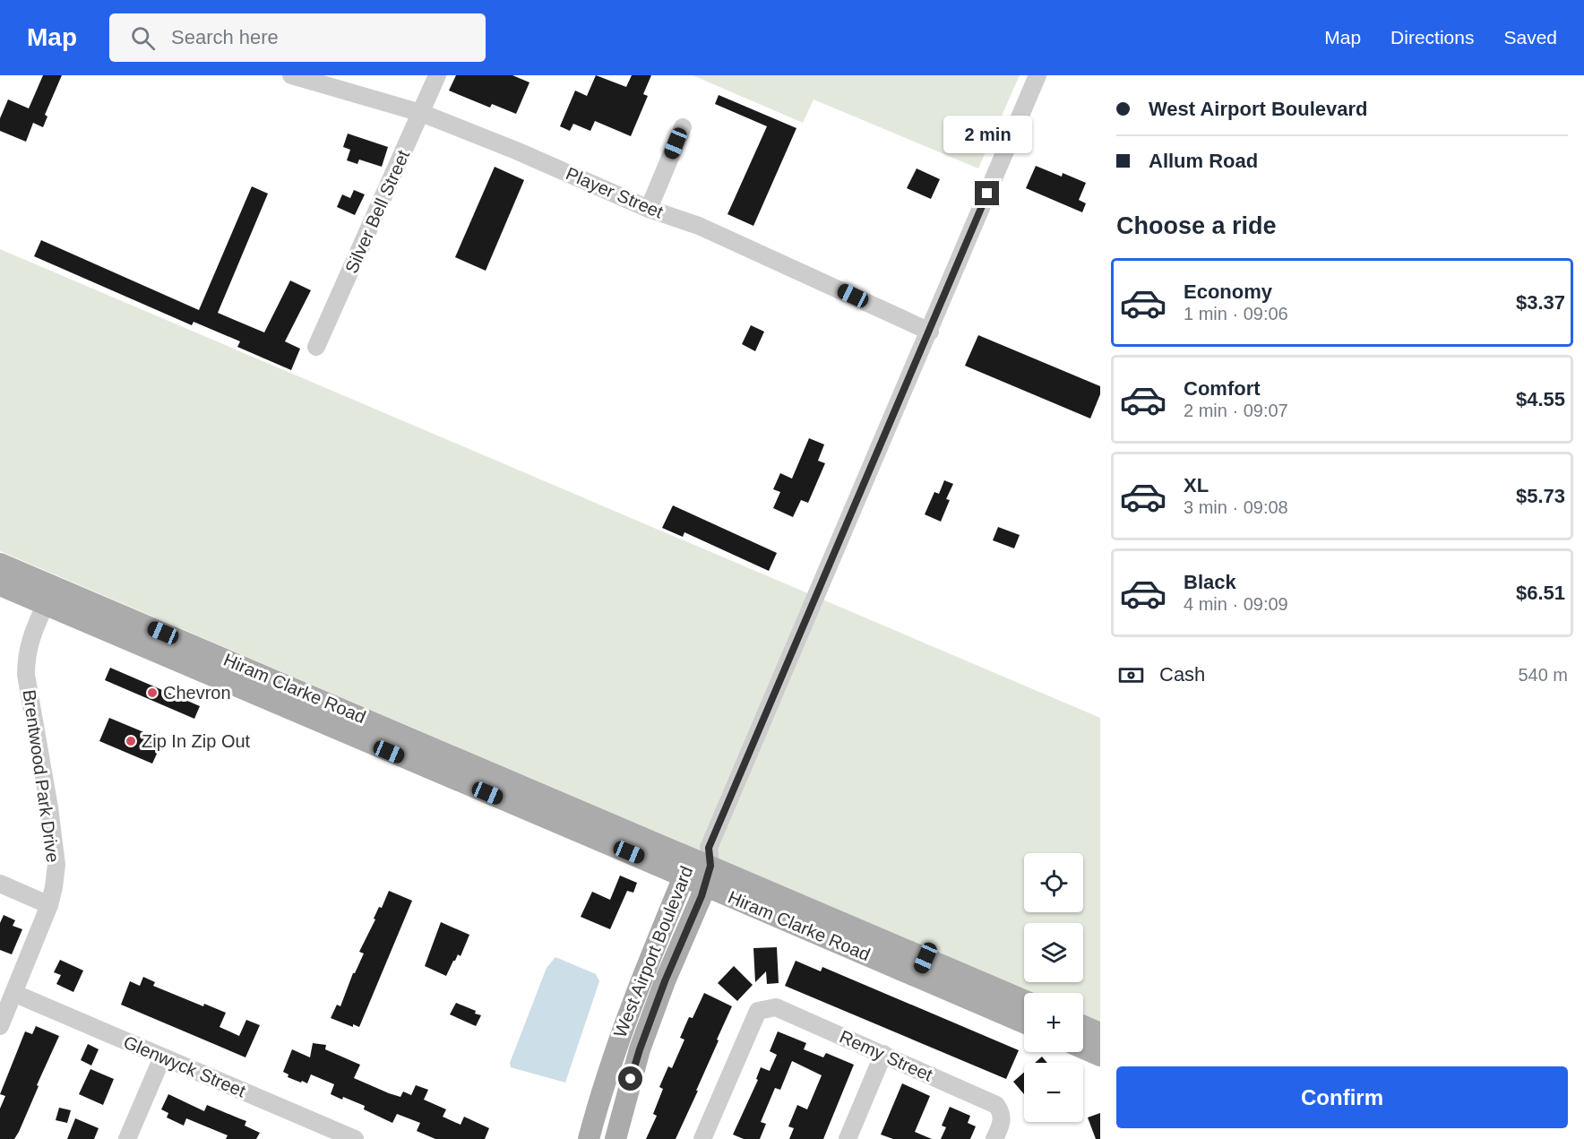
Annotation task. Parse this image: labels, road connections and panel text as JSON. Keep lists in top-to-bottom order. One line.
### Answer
{"streets":{"main road":["Hiram Clarke Road","West Airport Boulevard"],"street":["Player Street","Silver Bell Street","Brentwood Park Drive","Remy Street","Glenwyck Street"]},"crossings":[["Player Street","Silver Bell Street"],["Hiram Clarke Road","Brentwood Park Drive"],["Hiram Clarke Road","West Airport Boulevard"],["Brentwood Park Drive","Glenwyck Street"]],"places":["Chevron","Zip In Zip Out"],"page":{"header":"Map","search":"Search here","nav":["Map","Directions","Saved"],"banner":["West Airport Boulevard","Allum Road"],"bubble":"2 min","heading":"Choose a ride","list":[{"name":"Economy","note":"1 min · 09:06","value":"$3.37"},{"name":"Comfort","note":"2 min · 09:07","value":"$4.55"},{"name":"XL","note":"3 min · 09:08","value":"$5.73"},{"name":"Black","note":"4 min · 09:09","value":"$6.51"}],"pay":["Cash","540 m"],"map_buttons":["+","−"],"buttons":"Confirm"}}
